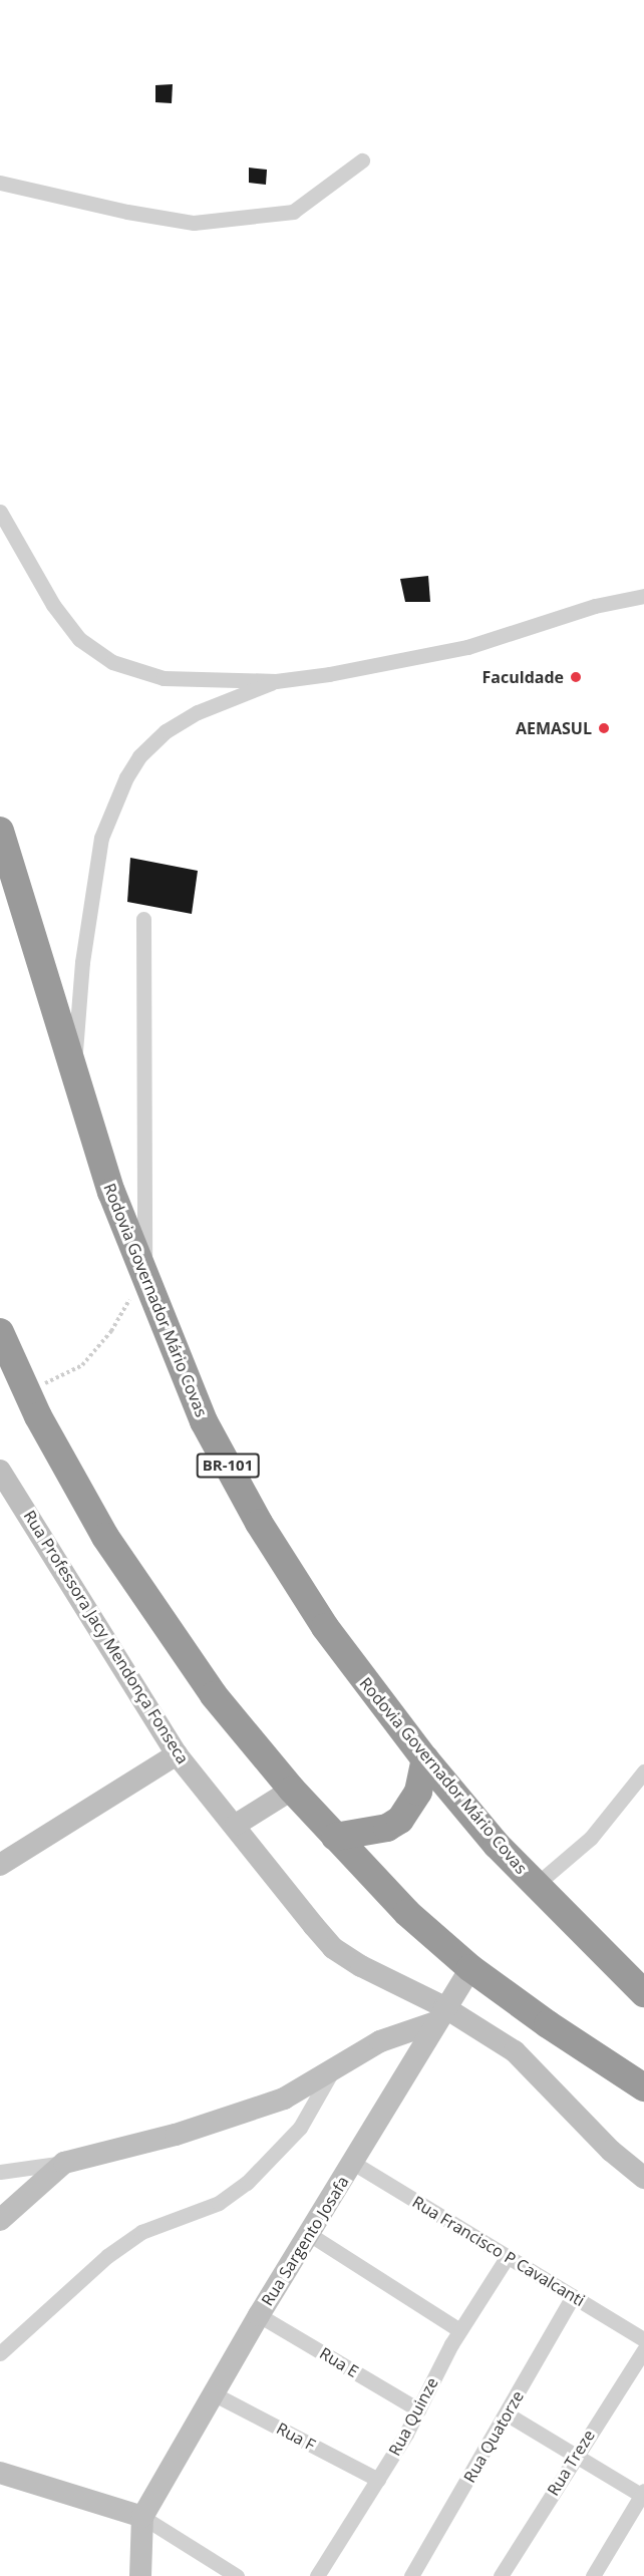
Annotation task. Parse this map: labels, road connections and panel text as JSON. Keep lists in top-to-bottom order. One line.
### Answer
{"streets":{"highway":["Rodovia Governador Mário Covas","BR-101"],"street":["Rua Professora Jacy Mendonça Fonseca","Rua Sargento Josafa","Rua Francisco P Cavalcanti","Rua E","Rua Quinze","Rua F","Rua Quatorze","Rua Treze"]},"crossings":[["Rua Professora Jacy Mendonça Fonseca","Rua Sargento Josafa"],["Rua Sargento Josafa","Rua Francisco P Cavalcanti"],["Rua Sargento Josafa","Rua E"],["Rua Sargento Josafa","Rua F"],["Rua Francisco P Cavalcanti","Rua Quinze"],["Rua Francisco P Cavalcanti","Rua Quatorze"],["Rua E","Rua Quinze"],["Rua Quinze","Rua F"]],"places":["Faculdade","AEMASUL"]}
